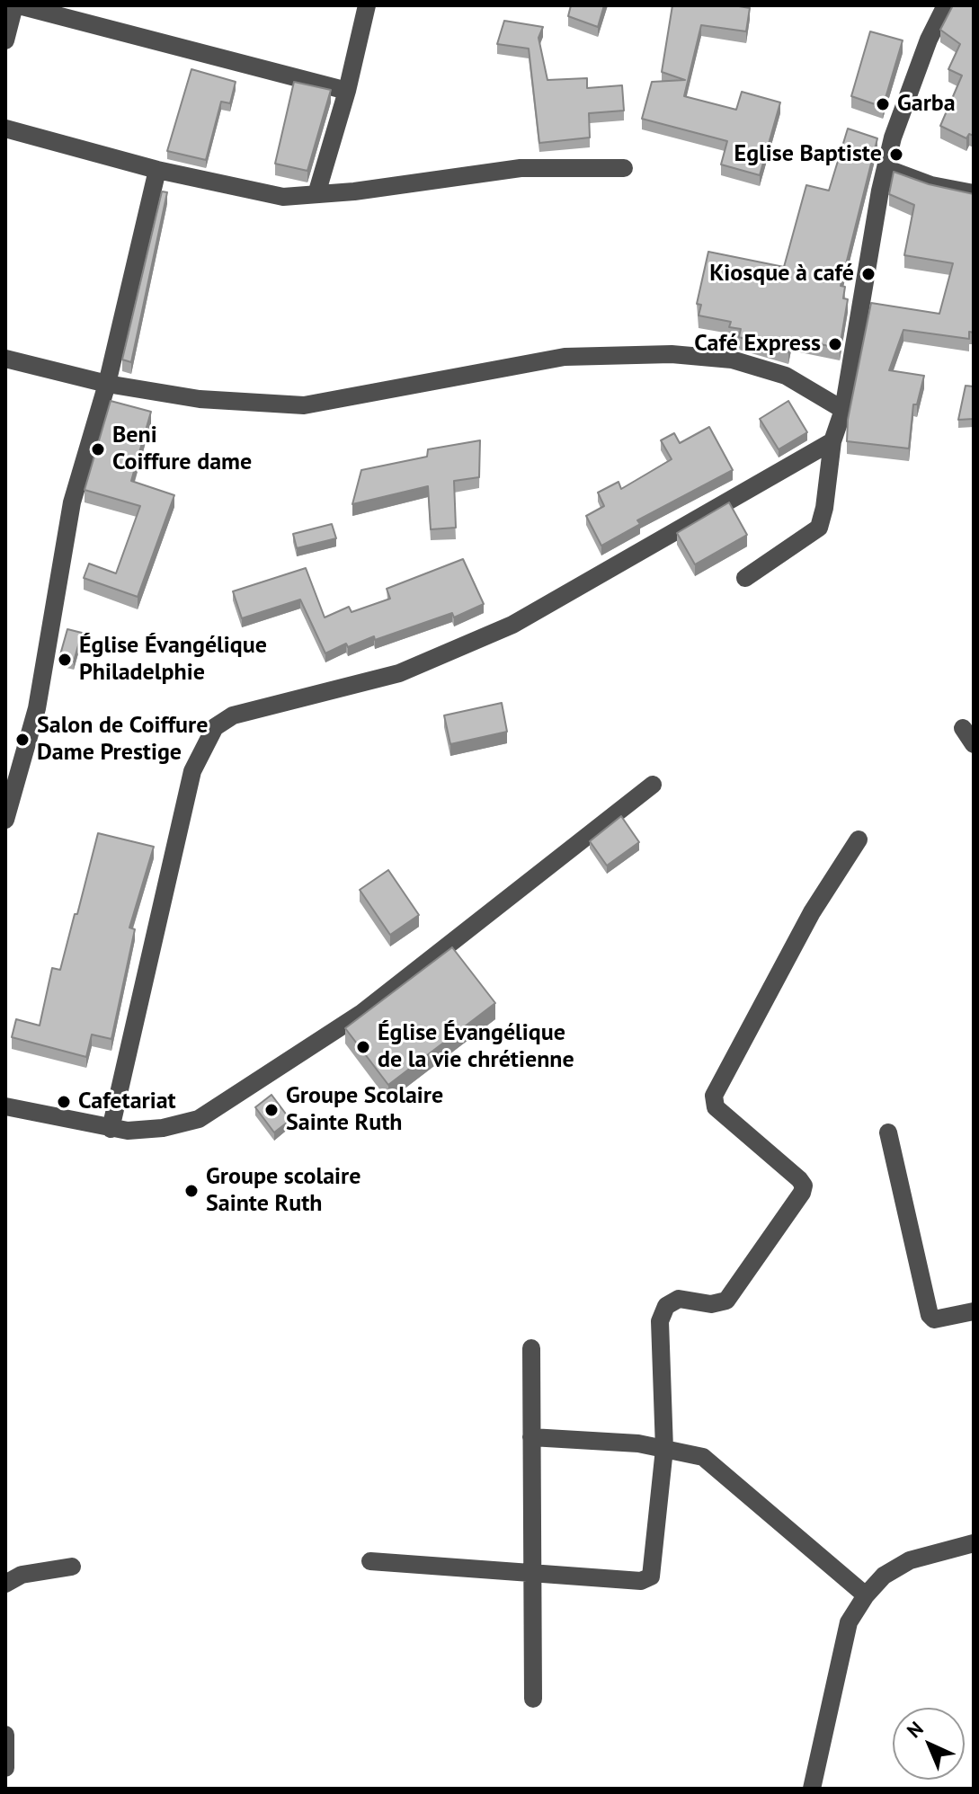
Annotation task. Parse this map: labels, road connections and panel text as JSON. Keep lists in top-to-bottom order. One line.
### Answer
{"places":["Garba","Eglise Baptiste","Kiosque à café","Café Express","Beni Coiffure dame","Église Évangélique Philadelphie","Salon de Coiffure Dame Prestige","Église Évangélique de la vie chrétienne","Cafetariat","Groupe Scolaire Sainte Ruth","Groupe scolaire Sainte Ruth"],"north":"top left"}
